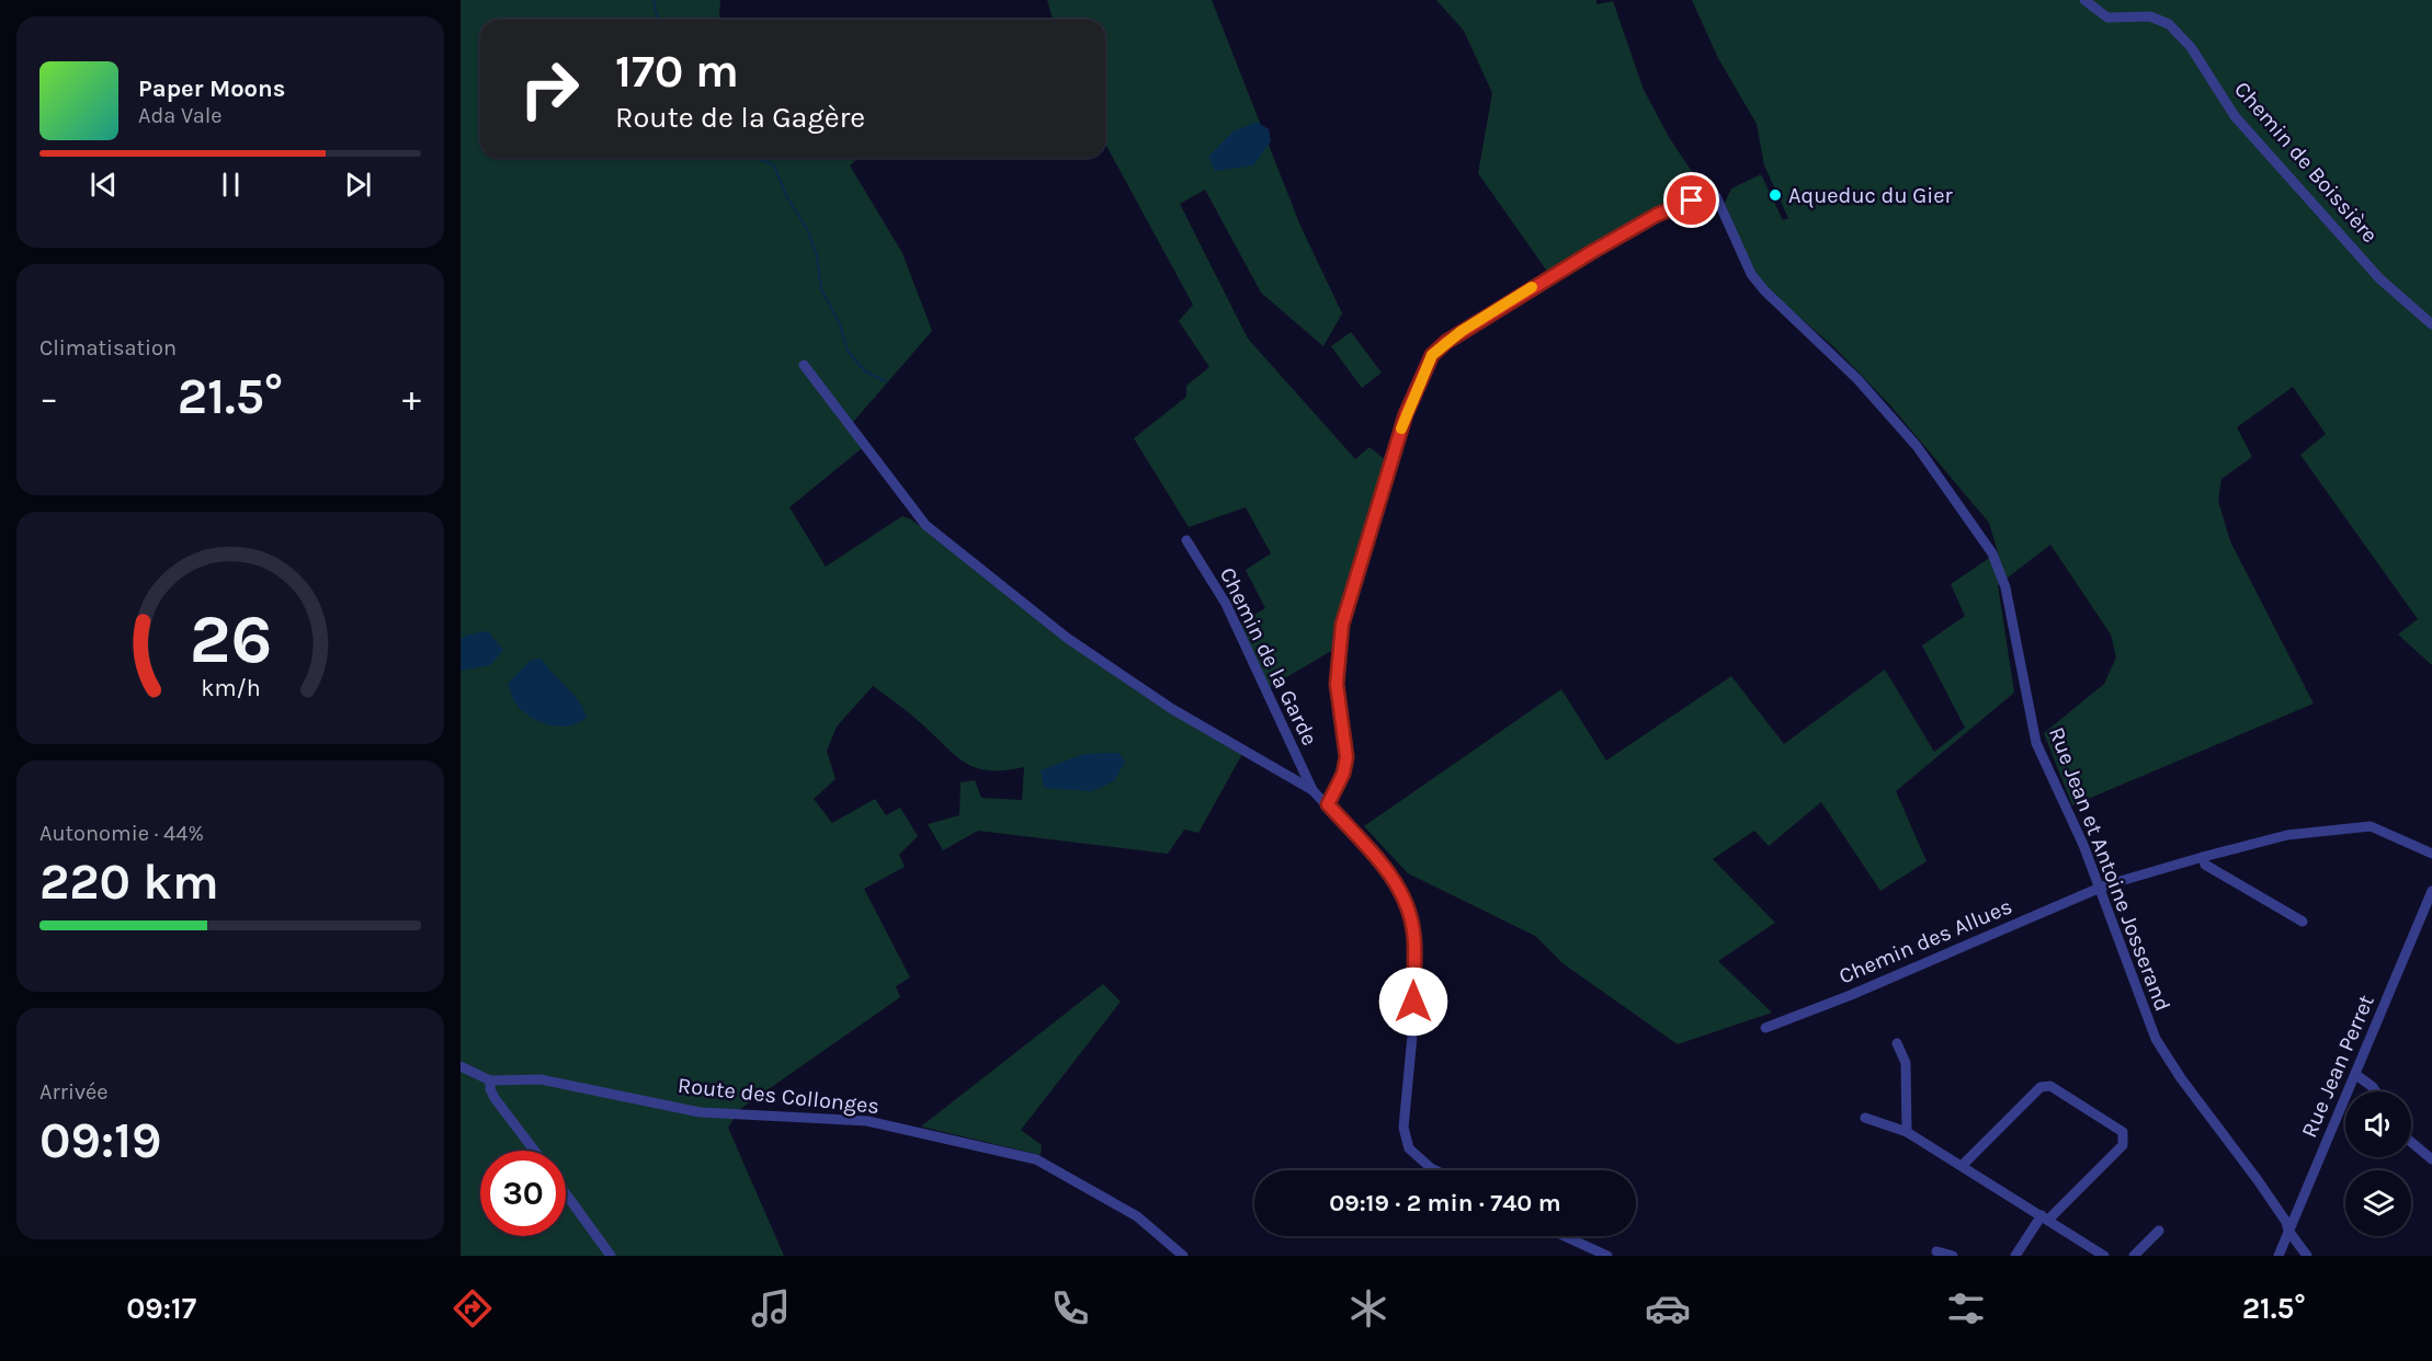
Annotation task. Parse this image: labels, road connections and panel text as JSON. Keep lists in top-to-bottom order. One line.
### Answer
{"streets":{"street":["Chemin de Boissière","Chemin de la Garde","Rue Jean et Antoine Josserand","Chemin des Allues","Rue Jean Perret","Route des Collonges"]},"crossings":[["Rue Jean et Antoine Josserand","Chemin des Allues"],["Rue Jean et Antoine Josserand","Rue Jean Perret"]],"places":["Aqueduc du Gier"],"page":{"turn":["170 m","Route de la Gagère"],"song":["Paper Moons","Ada Vale"],"tile":["Climatisation",["Autonomie · 44%","220 km"],["Arrivée","09:19"]],"heat":["−","21.5°","+"],"limit":"30","trip":"09:19 · 2 min · 740 m","tabs":["09:17","21.5°"],"gauge":["26","km/h"]}}
